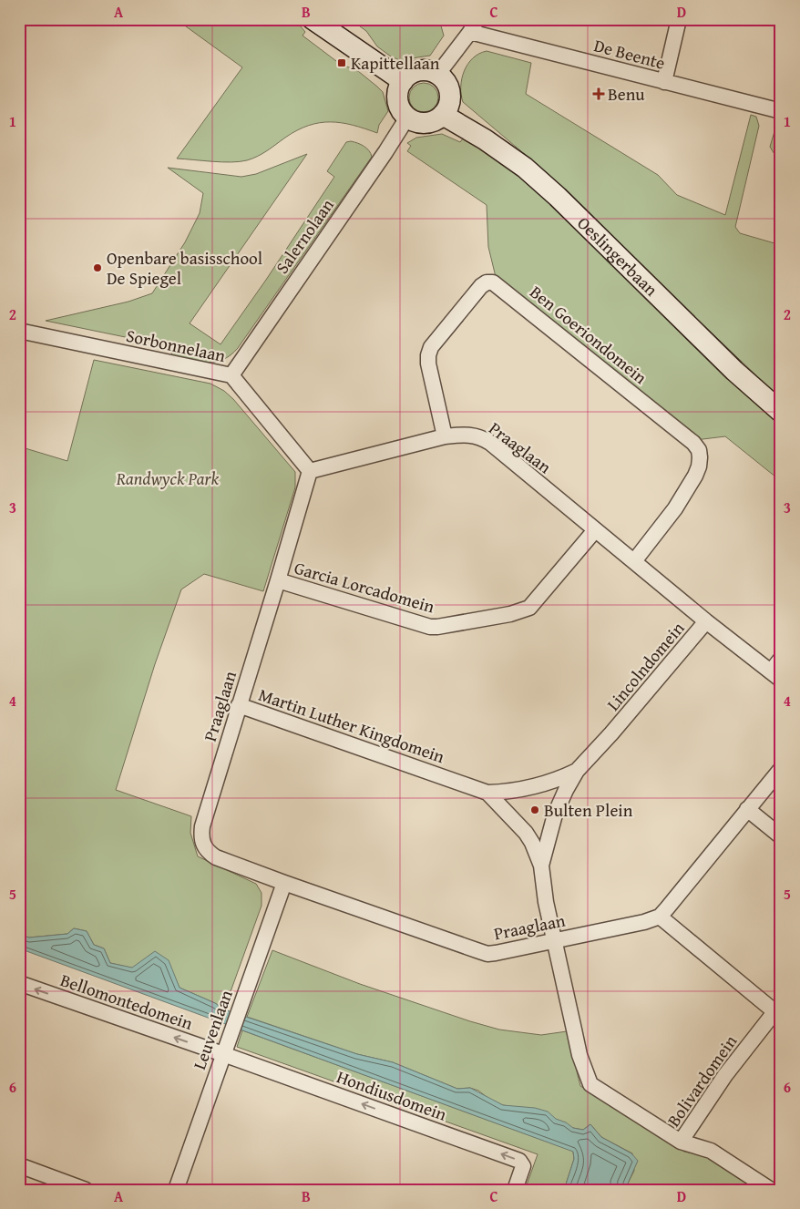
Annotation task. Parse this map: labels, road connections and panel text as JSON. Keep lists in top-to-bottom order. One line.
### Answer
{"streets":{"main road":["Oeslingerbaan"],"street":["De Beente","Salernolaan","Ben Goeriondomein","Sorbonnelaan","Praaglaan","Garcia Lorcadomein","Lincolndomein","Martin Luther Kingdomein","Bellomontedomein","Leuvenlaan","Bolivardomein","Hondiusdomein"]},"crossings":[["Salernolaan","Oeslingerbaan"],["Salernolaan","Sorbonnelaan"],["Ben Goeriondomein","Praaglaan"],["Sorbonnelaan","Praaglaan"],["Praaglaan","Garcia Lorcadomein"],["Praaglaan","Lincolndomein"],["Praaglaan","Martin Luther Kingdomein"],["Praaglaan","Leuvenlaan"],["Praaglaan","Bolivardomein"],["Bellomontedomein","Leuvenlaan"],["Bellomontedomein","Hondiusdomein"],["Leuvenlaan","Hondiusdomein"]],"one_way":["Bellomontedomein","Hondiusdomein"],"parks":["Randwyck Park"],"places":{"transit":["Kapittellaan"],"health":["Benu"],"other":["Openbare basisschool De Spiegel","Bulten Plein"]},"grid":{"columns":["A","B","C","D"],"rows":["1","2","3","4","5","6"]}}
